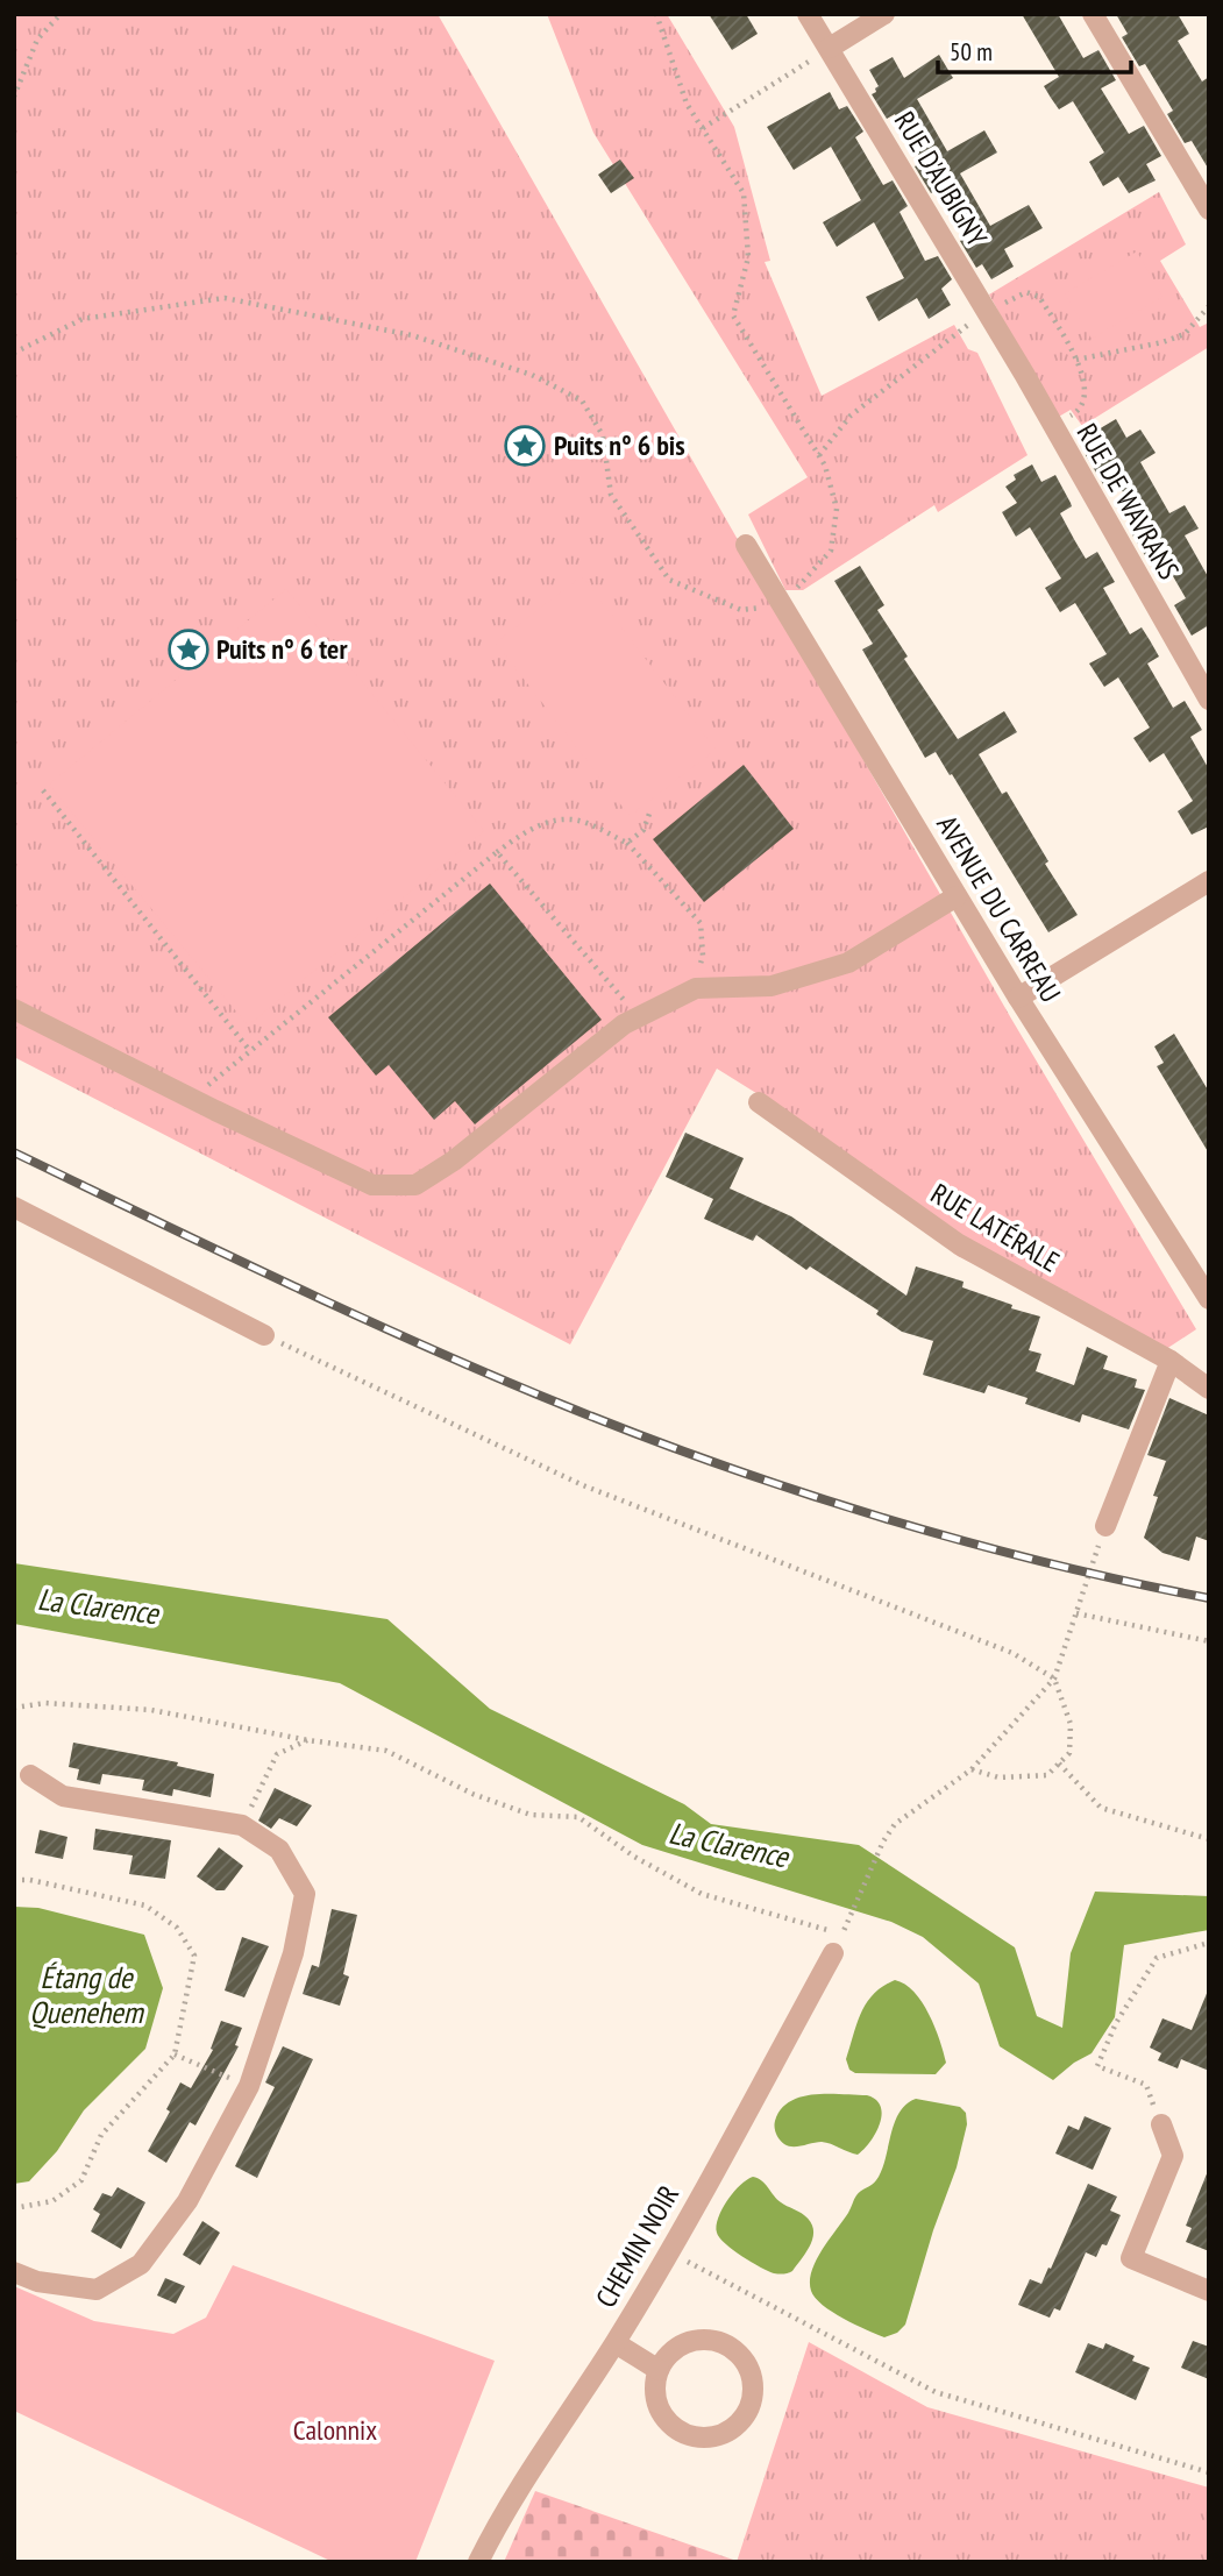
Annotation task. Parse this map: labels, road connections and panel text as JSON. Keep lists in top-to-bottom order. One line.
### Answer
{"streets":{"street":["RUE D'AUBIGNY","RUE DE WAVRANS","AVENUE DU CARREAU","RUE LATÉRALE","CHEMIN NOIR"]},"crossings":[["RUE D'AUBIGNY","RUE DE WAVRANS"]],"water":["La Clarence","Étang de Quenehem"],"parks":["Calonnix"],"places":{"place":["Puits n° 6 bis","Puits n° 6 ter"]},"scale_bar":"50 m"}
